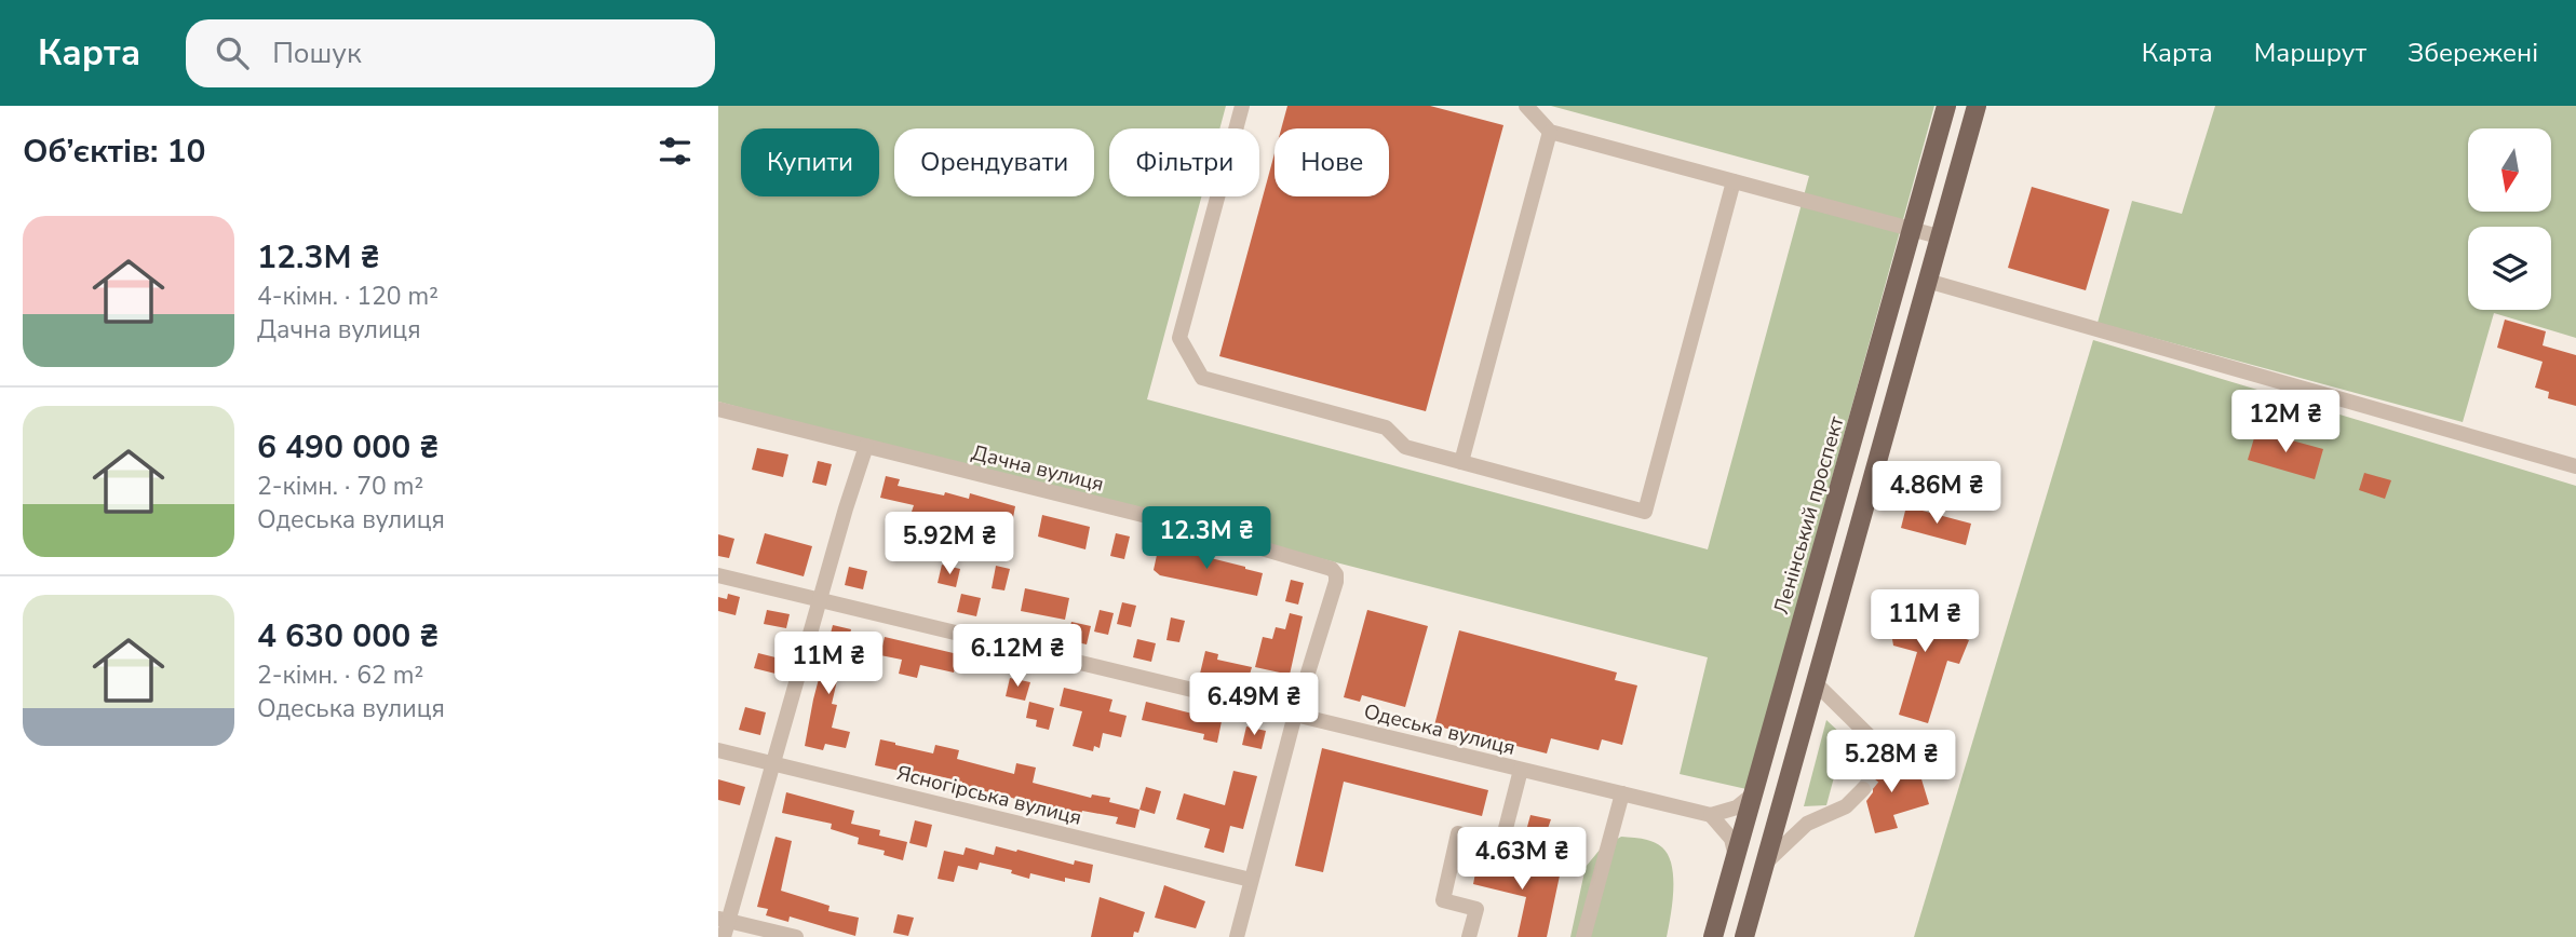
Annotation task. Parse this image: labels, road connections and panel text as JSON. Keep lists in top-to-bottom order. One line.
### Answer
{"streets":{"main road":["Ленінський проспект"],"street":["Дачна вулиця","Одеська вулиця","Ясногірська вулиця"]},"crossings":[["Дачна вулиця","Одеська вулиця"]],"north":"bottom","page":{"header":"Карта","search":"Пошук","nav":["Карта","Маршрут","Збережені"],"heading":"Об’єктів: 10","chip":["Купити","Орендувати","Фільтри","Нове"],"list":[{"name":"12.3M ₴","note":"4-кімн. · 120 m² · Дачна вулиця"},{"name":"6 490 000 ₴","note":"2-кімн. · 70 m² · Одеська вулиця"},{"name":"4 630 000 ₴","note":"2-кімн. · 62 m² · Одеська вулиця"}],"price":["12M ₴","4.86M ₴","12.3M ₴","5.92M ₴","11M ₴","6.12M ₴","11M ₴","6.49M ₴","5.28M ₴","4.63M ₴"]}}
